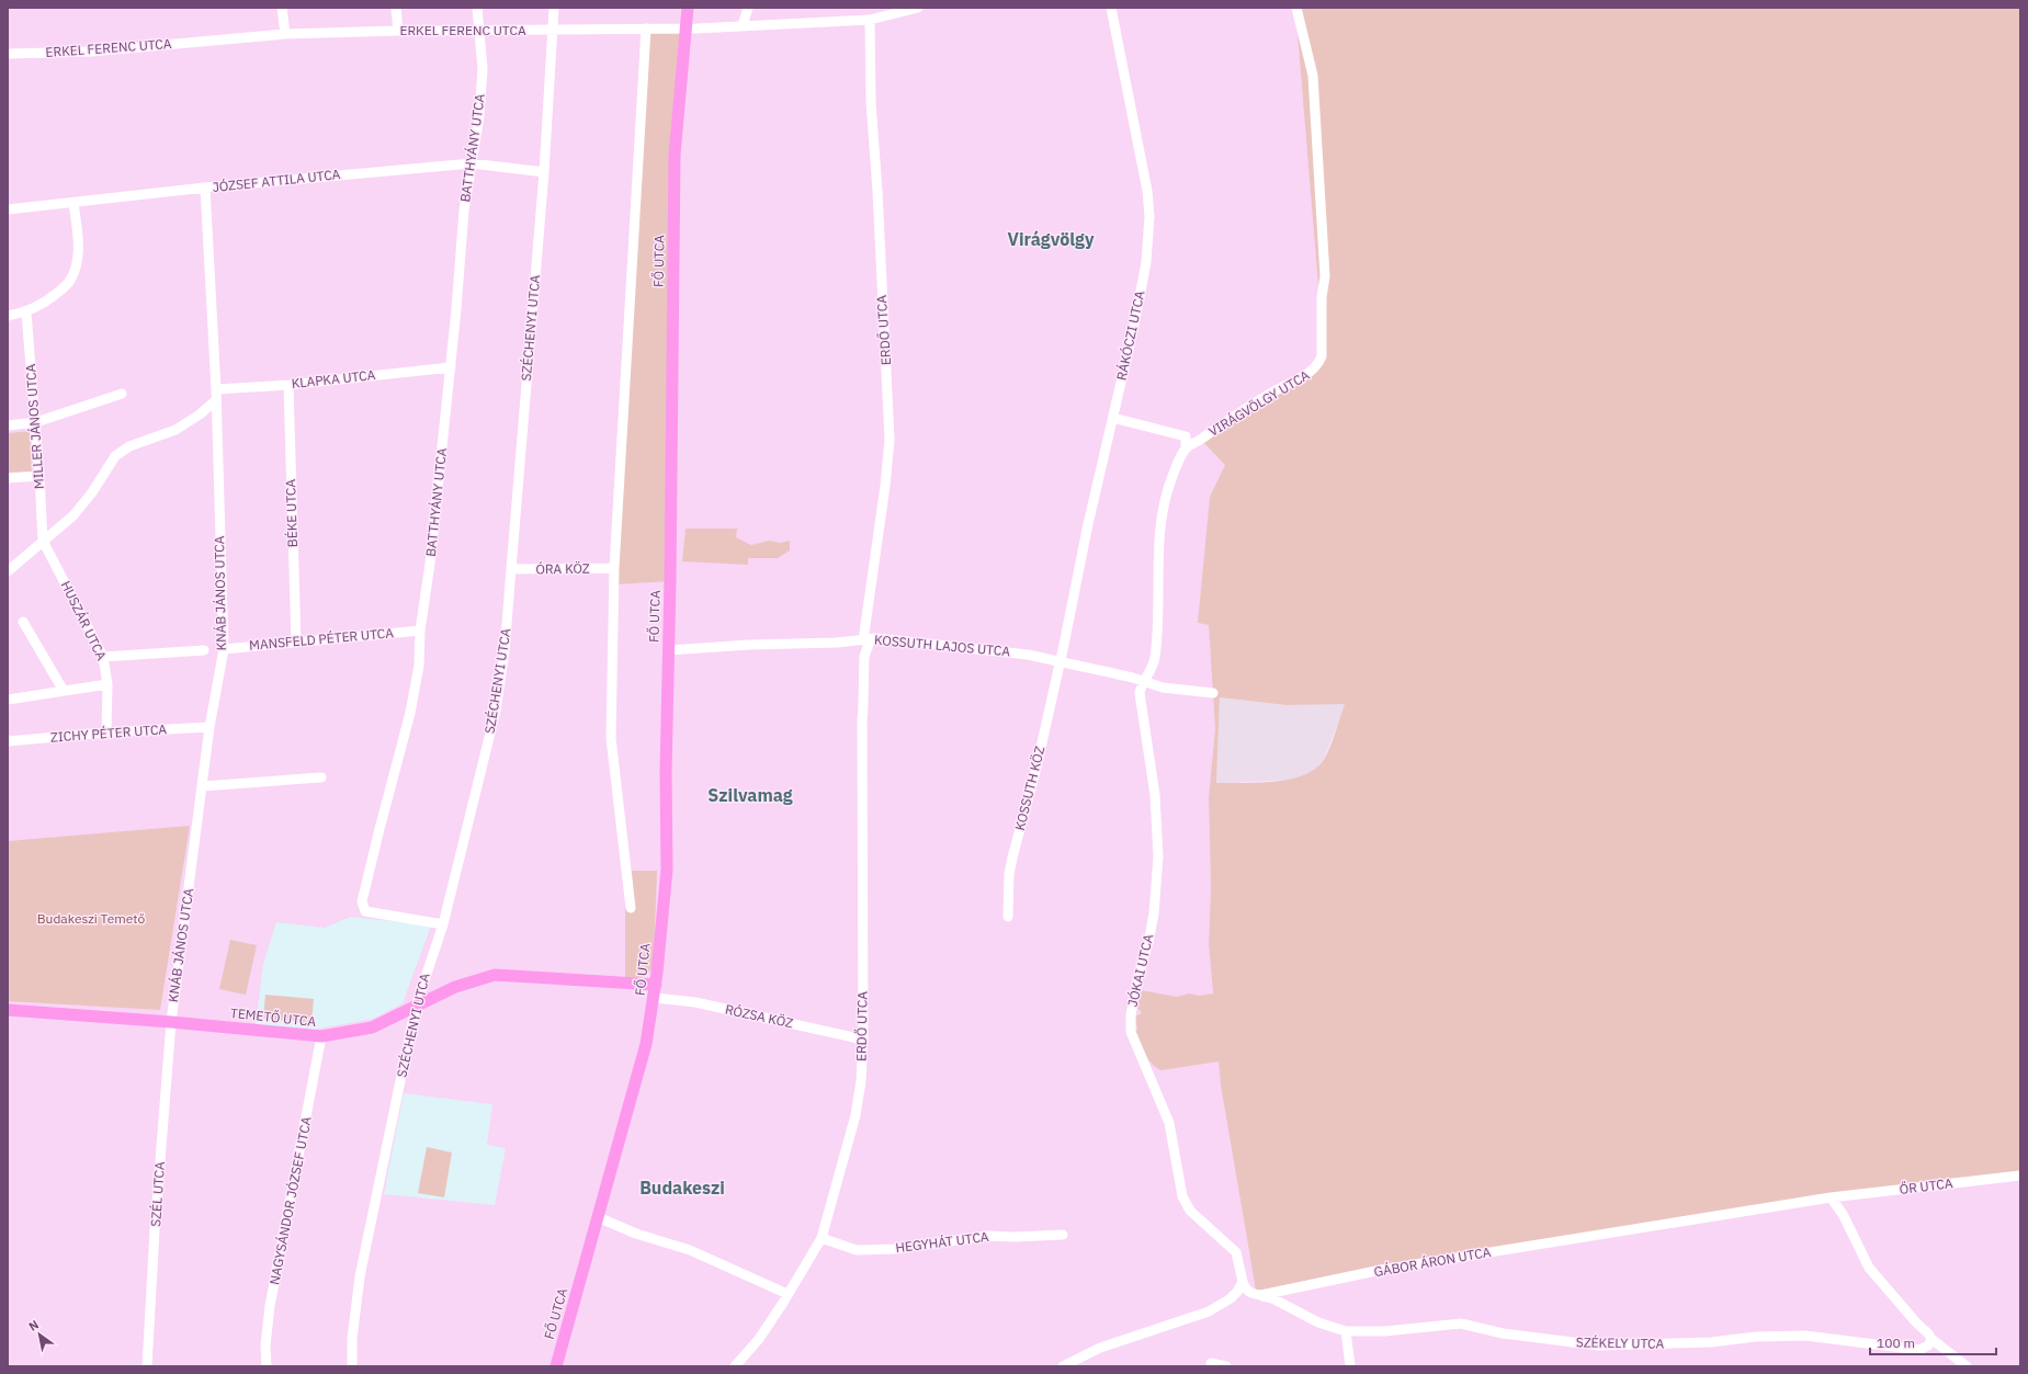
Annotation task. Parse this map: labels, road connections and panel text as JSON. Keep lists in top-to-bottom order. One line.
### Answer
{"streets":{"main road":["FŐ UTCA","TEMETŐ UTCA"],"street":["ERKEL FERENC UTCA","BATTHYÁNY UTCA","JÓZSEF ATTILA UTCA","SZÉCHENYI UTCA","ERDŐ UTCA","RÁKÓCZI UTCA","KLAPKA UTCA","VIRÁGVÖLGY UTCA","MILLER JÁNOS UTCA","BÉKE UTCA","ÓRA KÖZ","KNÁB JÁNOS UTCA","HUSZÁR UTCA","MANSFELD PÉTER UTCA","KOSSUTH LAJOS UTCA","ZICHY PÉTER UTCA","KOSSUTH KÖZ","JÓKAI UTCA","RÓZSA KÖZ","ŐR UTCA","SZÉL UTCA","NAGYSÁNDOR JÓZSEF UTCA","HEGYHÁT UTCA","GÁBOR ÁRON UTCA","SZÉKELY UTCA"]},"crossings":[["ERKEL FERENC UTCA","BATTHYÁNY UTCA"],["ERKEL FERENC UTCA","FŐ UTCA"],["ERKEL FERENC UTCA","SZÉCHENYI UTCA"],["ERKEL FERENC UTCA","ERDŐ UTCA"],["BATTHYÁNY UTCA","JÓZSEF ATTILA UTCA"],["BATTHYÁNY UTCA","SZÉCHENYI UTCA"],["BATTHYÁNY UTCA","KLAPKA UTCA"],["BATTHYÁNY UTCA","MANSFELD PÉTER UTCA"],["JÓZSEF ATTILA UTCA","SZÉCHENYI UTCA"],["JÓZSEF ATTILA UTCA","KNÁB JÁNOS UTCA"],["FŐ UTCA","ÓRA KÖZ"],["FŐ UTCA","KOSSUTH LAJOS UTCA"],["FŐ UTCA","RÓZSA KÖZ"],["FŐ UTCA","TEMETŐ UTCA"],["SZÉCHENYI UTCA","ÓRA KÖZ"],["SZÉCHENYI UTCA","TEMETŐ UTCA"],["ERDŐ UTCA","KOSSUTH LAJOS UTCA"],["ERDŐ UTCA","RÓZSA KÖZ"],["ERDŐ UTCA","HEGYHÁT UTCA"],["RÁKÓCZI UTCA","KOSSUTH LAJOS UTCA"],["RÁKÓCZI UTCA","KOSSUTH KÖZ"],["KLAPKA UTCA","BÉKE UTCA"],["KLAPKA UTCA","KNÁB JÁNOS UTCA"],["MILLER JÁNOS UTCA","HUSZÁR UTCA"],["BÉKE UTCA","MANSFELD PÉTER UTCA"],["KNÁB JÁNOS UTCA","MANSFELD PÉTER UTCA"],["KNÁB JÁNOS UTCA","ZICHY PÉTER UTCA"],["KNÁB JÁNOS UTCA","TEMETŐ UTCA"],["KNÁB JÁNOS UTCA","SZÉL UTCA"],["HUSZÁR UTCA","ZICHY PÉTER UTCA"],["KOSSUTH LAJOS UTCA","KOSSUTH KÖZ"],["KOSSUTH LAJOS UTCA","JÓKAI UTCA"],["TEMETŐ UTCA","SZÉL UTCA"],["TEMETŐ UTCA","NAGYSÁNDOR JÓZSEF UTCA"],["ŐR UTCA","GÁBOR ÁRON UTCA"],["GÁBOR ÁRON UTCA","SZÉKELY UTCA"]],"districts":["Virágvölgy","Szilvamag","Budakeszi"],"parks":["Budakeszi Temető"],"scale_bar":"100 m","north":"top left"}
